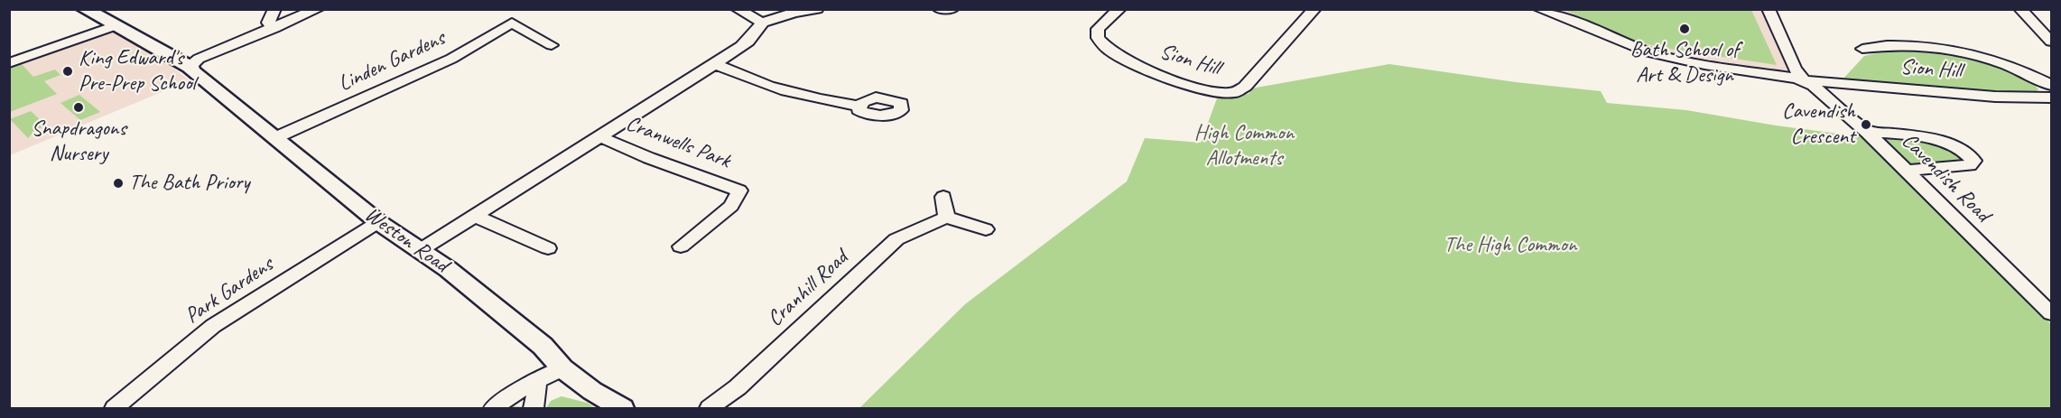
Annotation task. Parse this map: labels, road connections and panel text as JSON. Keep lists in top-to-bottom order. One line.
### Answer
{"streets":{"street":["Sion Hill","Linden Gardens","Cranwells Park","Cavendish Road","Weston Road","Cranhill Road","Park Gardens"]},"crossings":[["Sion Hill","Cavendish Road"],["Linden Gardens","Weston Road"],["Cranwells Park","Weston Road"],["Weston Road","Park Gardens"]],"parks":["High Common Allotments","The High Common"],"places":["Bath School of Art & Design","King Edward's Pre-Prep School","Snapdragons Nursery","Cavendish Crescent","The Bath Priory"]}
